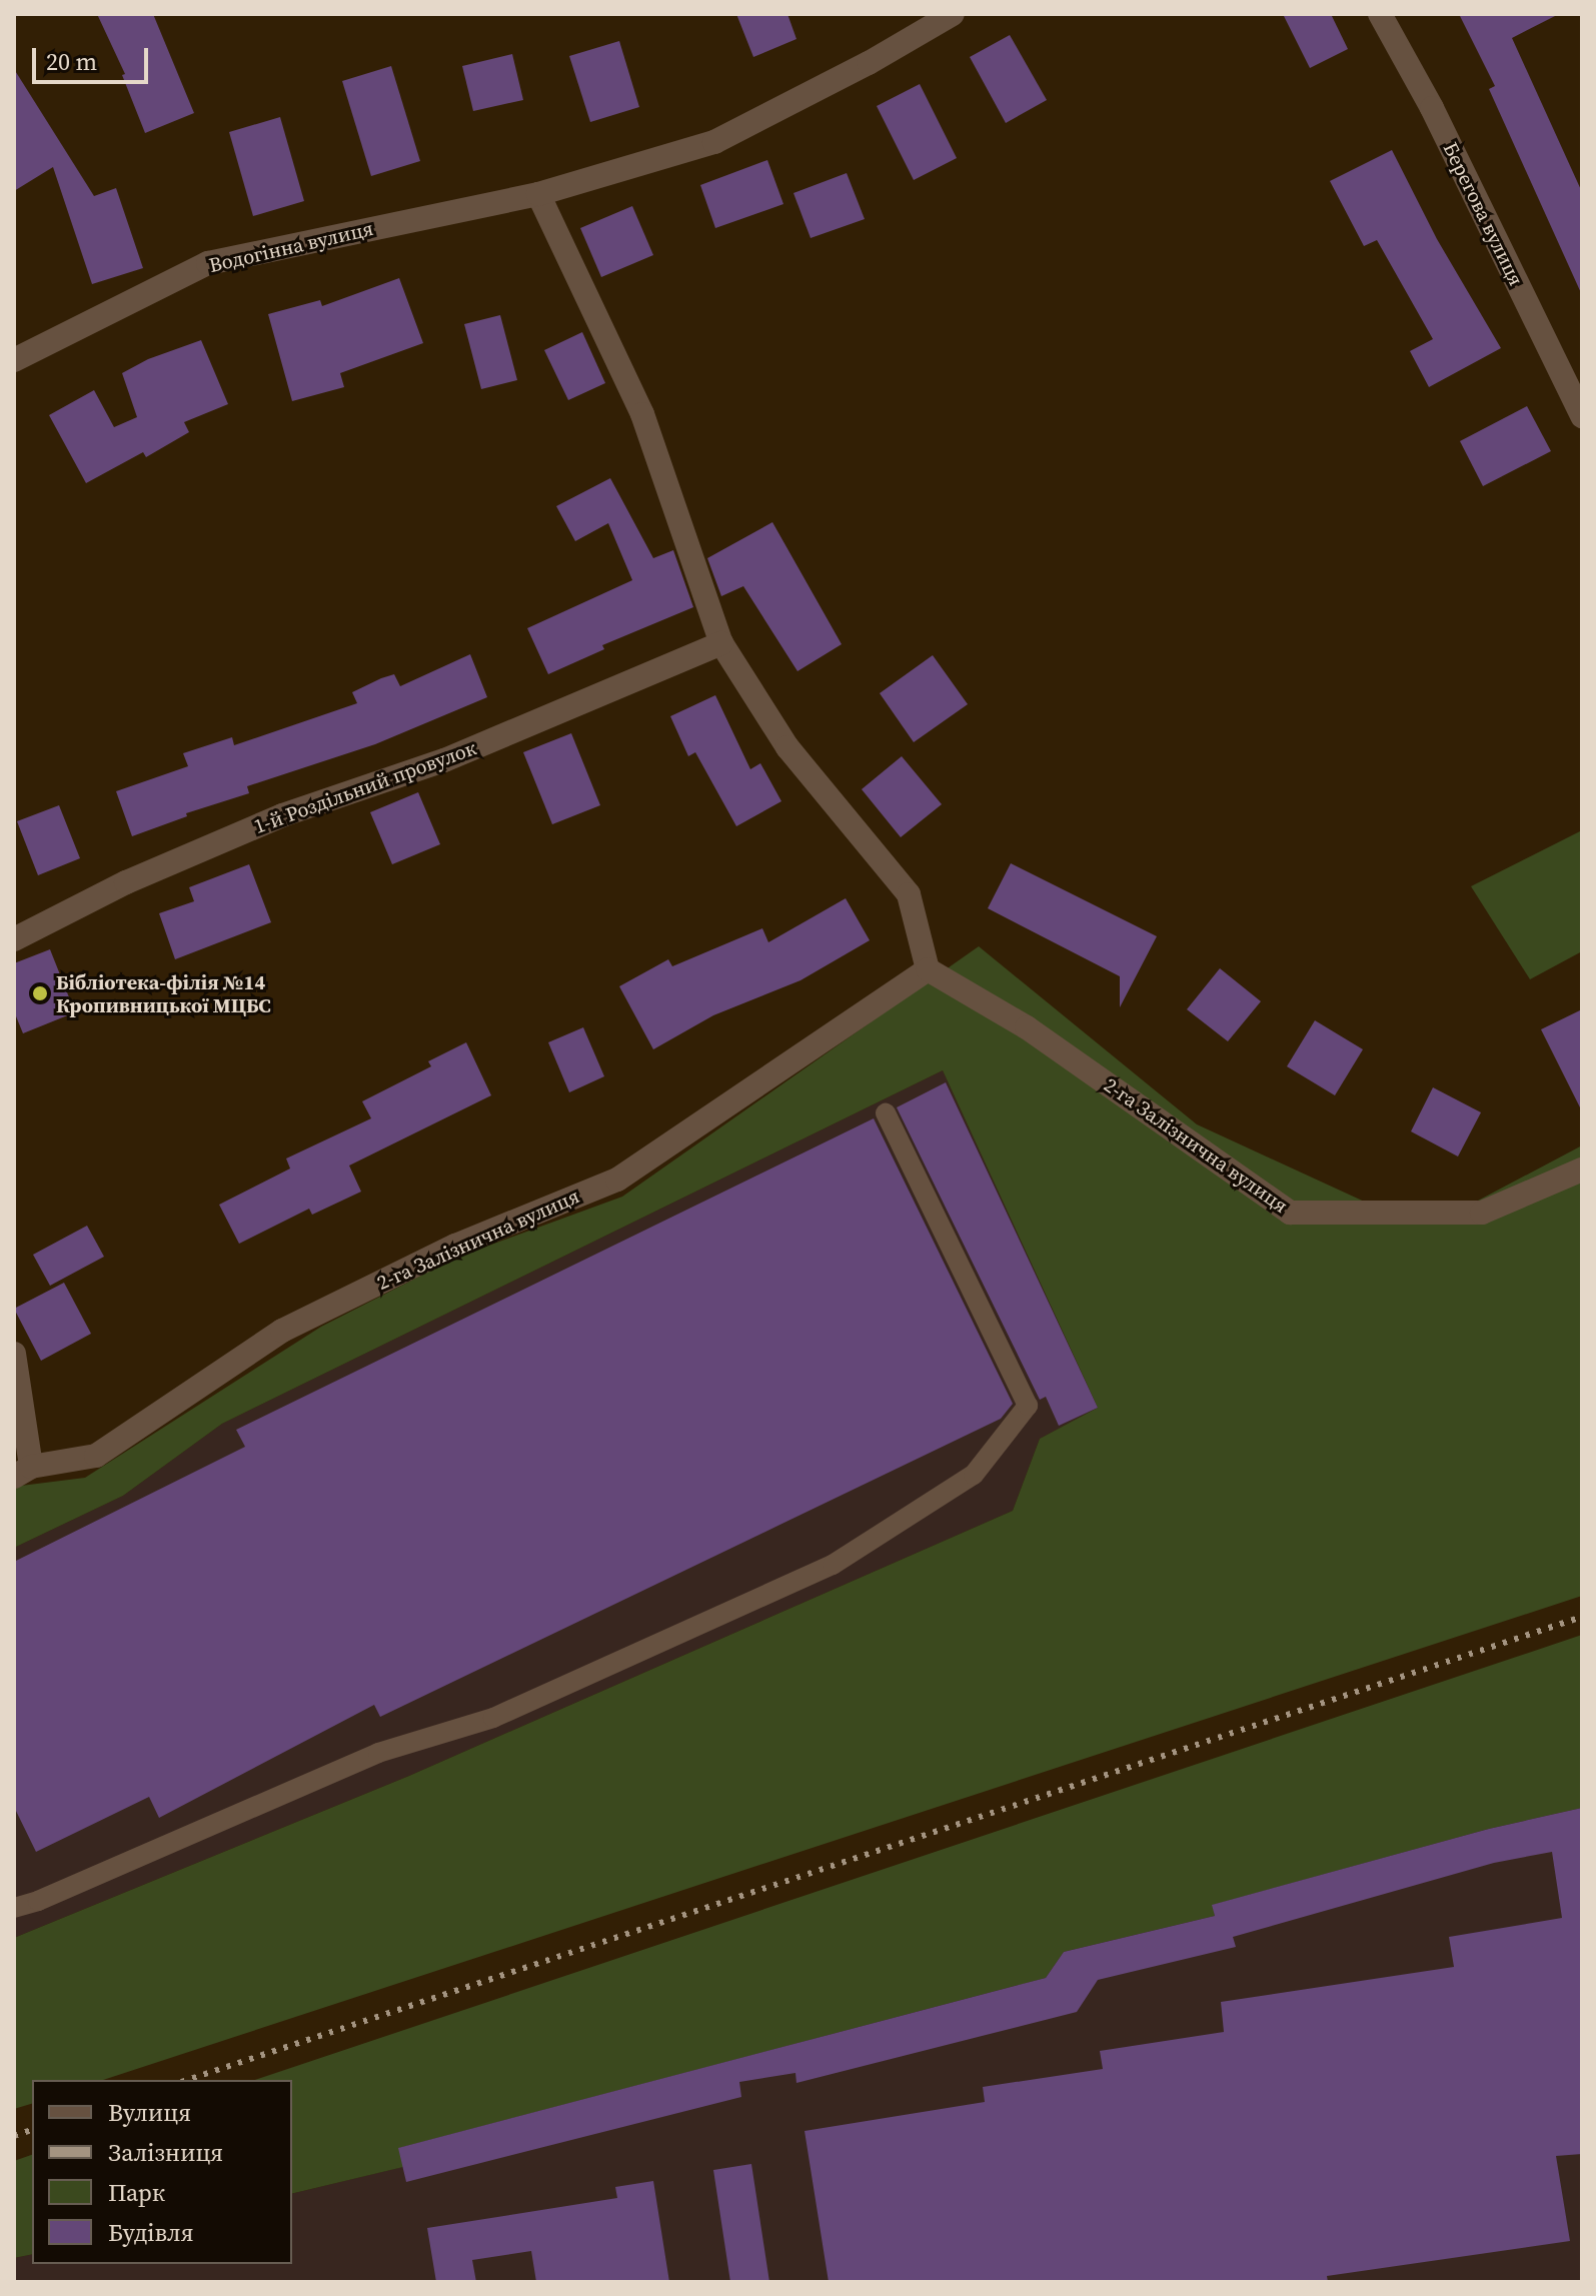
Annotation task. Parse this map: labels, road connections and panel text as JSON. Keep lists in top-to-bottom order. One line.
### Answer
{"streets":{"street":["Берегова вулиця","Водогінна вулиця","1-й Роздільний провулок","2-га Залізнична вулиця"]},"places":["Бібліотека-філія №14 Кропивницької МЦБС"],"legend":["Вулиця","Залізниця","Парк","Будівля"],"scale_bar":"20 m"}
